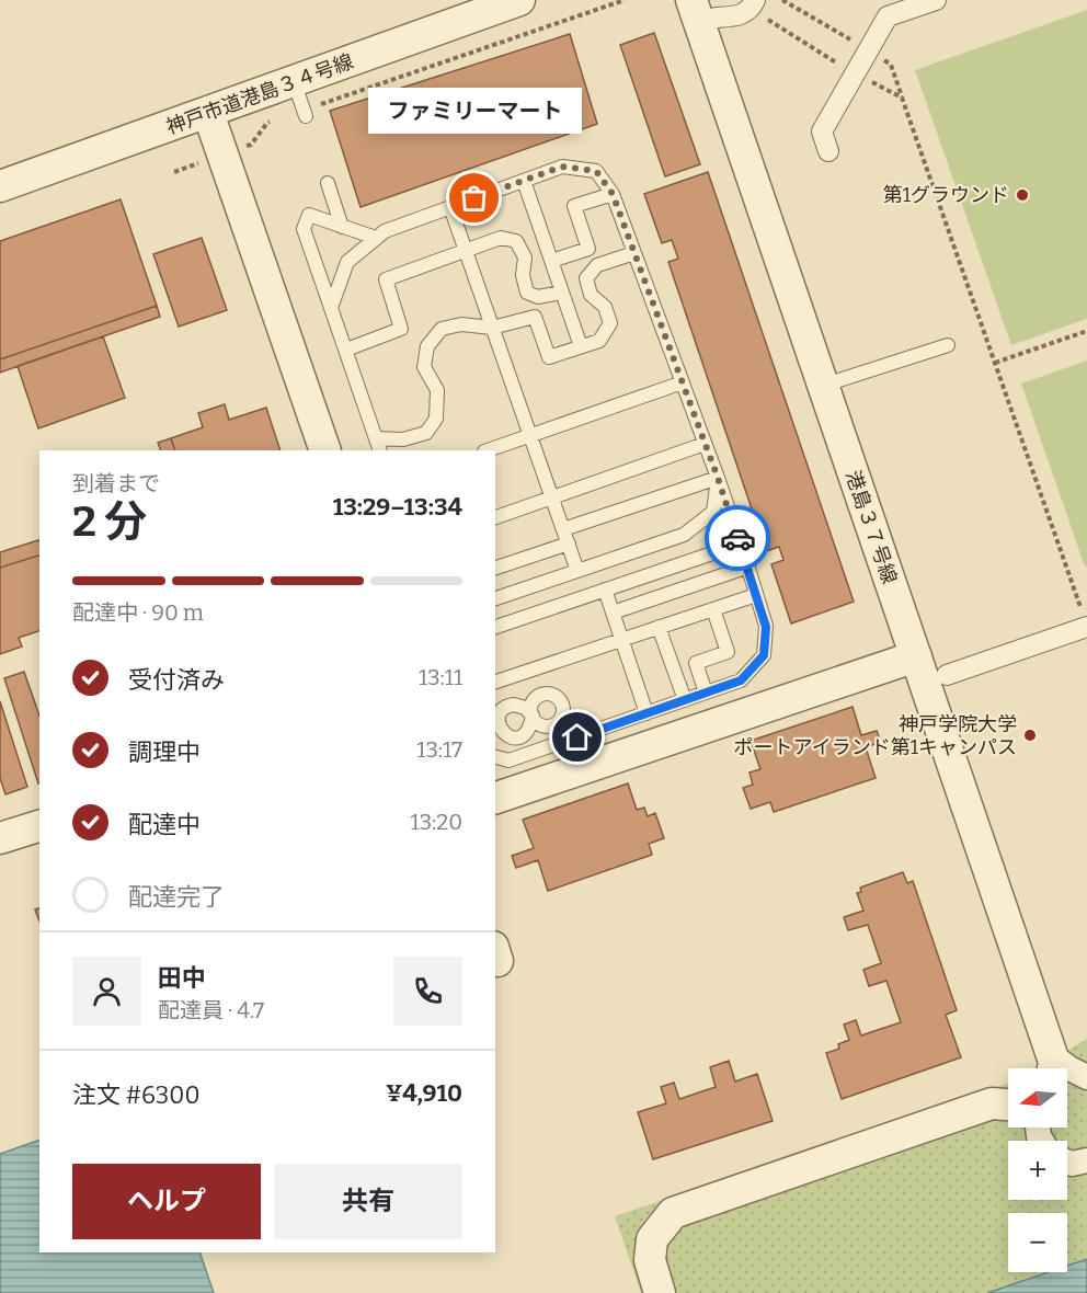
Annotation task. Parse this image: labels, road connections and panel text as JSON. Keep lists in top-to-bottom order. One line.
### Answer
{"streets":{"street":["神戸市道港島３４号線","港島３７号線"]},"places":["第1グラウンド","ファミリーマート","神戸学院大学 ポートアイランド第1キャンパス"],"north":"left","page":{"bubble":"ファミリーマート","heading":["2 分","到着まで","13:29–13:34"],"panel":["田中","配達員 · 4.7","注文 #6300","¥4,910"],"bar":"配達中 · 90 m","list":[["受付済み","13:11"],["調理中","13:17"],["配達中","13:20"],"配達完了"],"map_buttons":["+","−"],"buttons":["ヘルプ","共有"]}}
